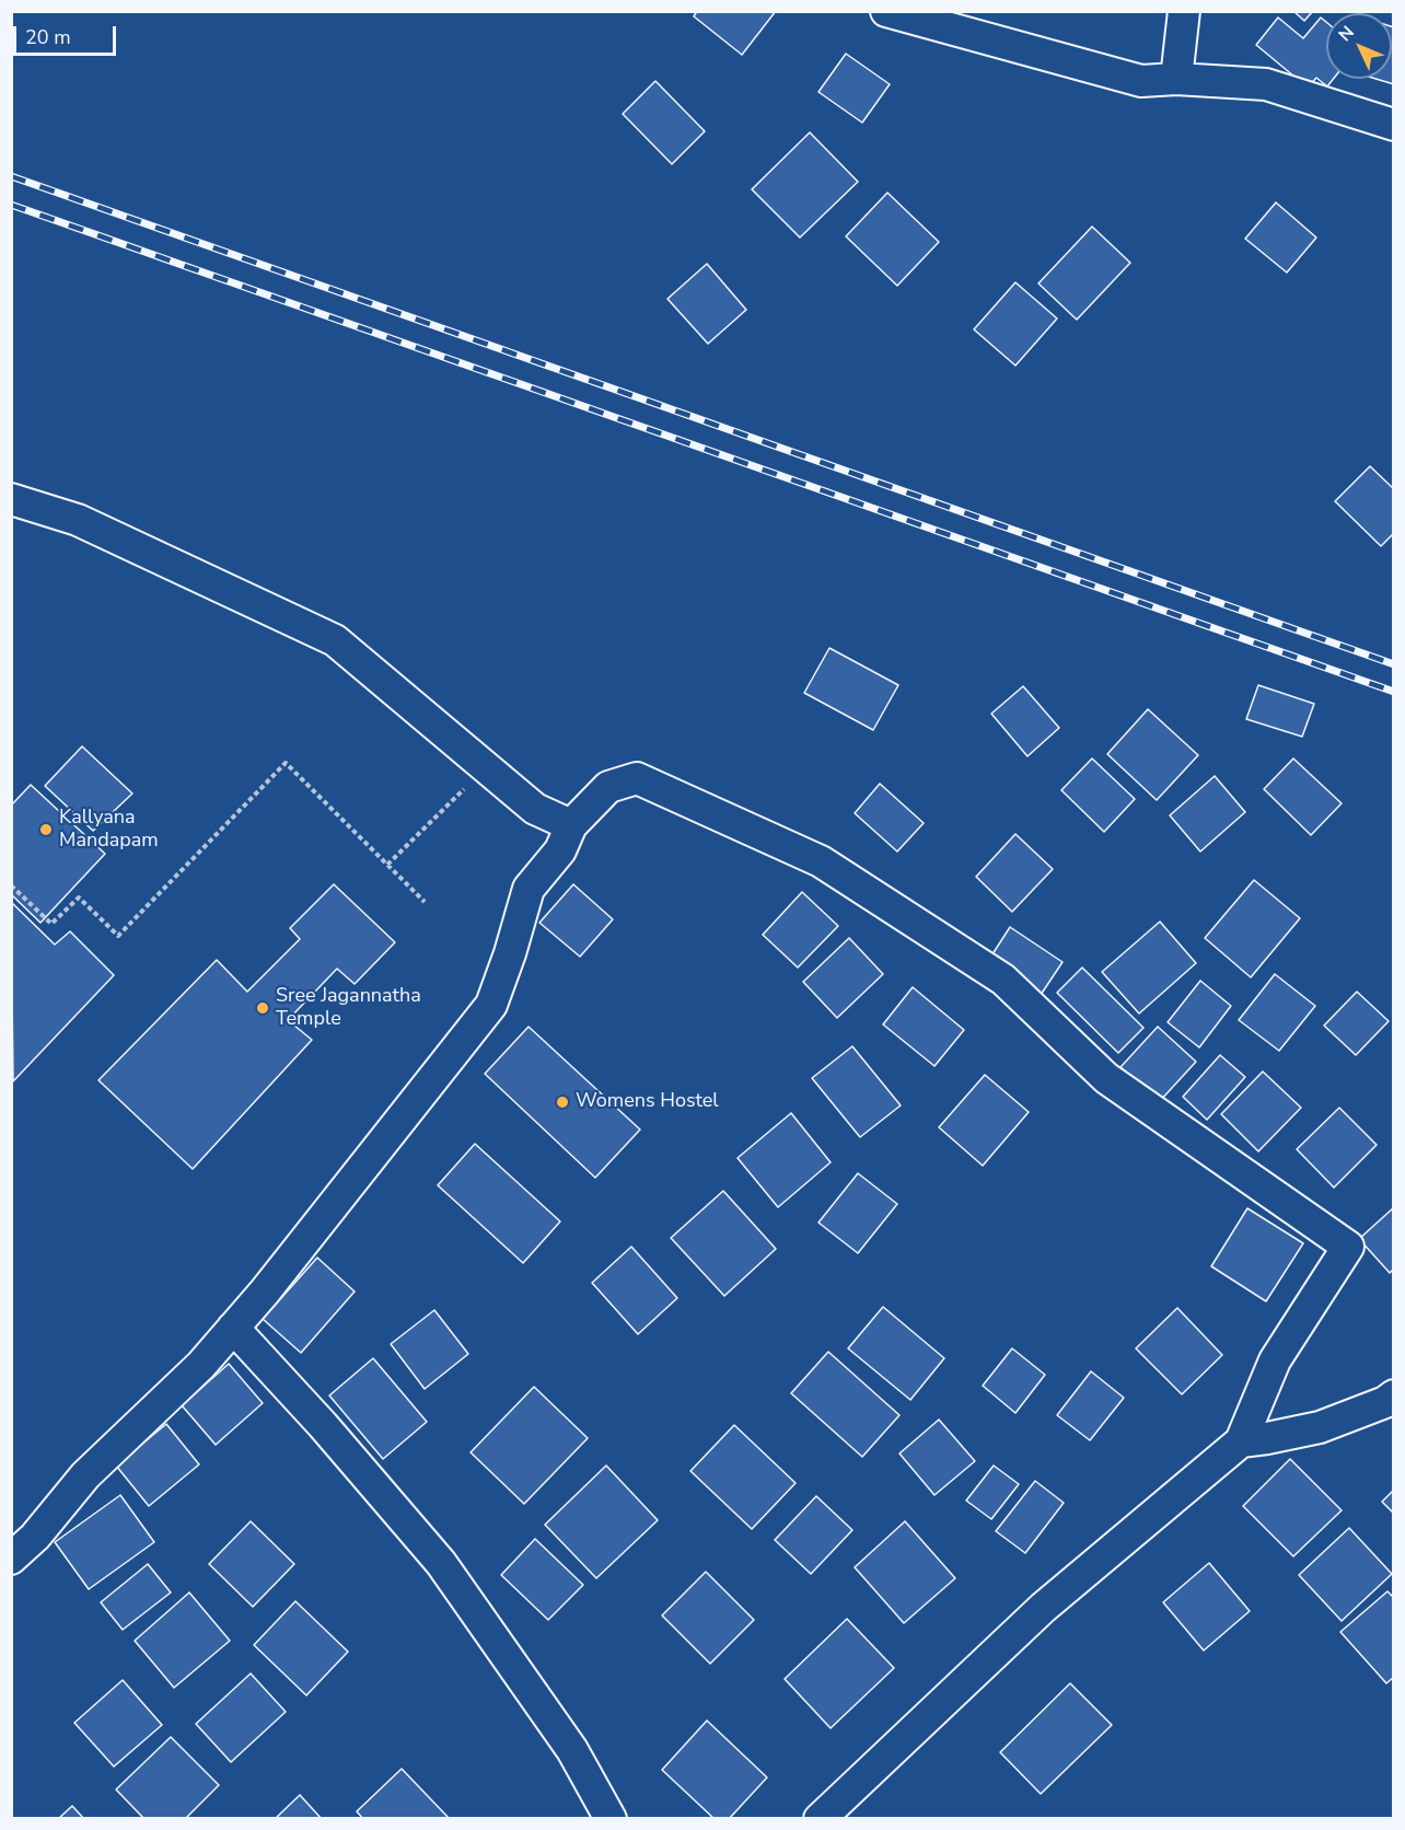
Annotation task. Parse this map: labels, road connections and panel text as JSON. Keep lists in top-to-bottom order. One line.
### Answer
{"places":["Kallyana Mandapam","Sree Jagannatha Temple","Womens Hostel"],"scale_bar":"20 m","north":"top left"}
